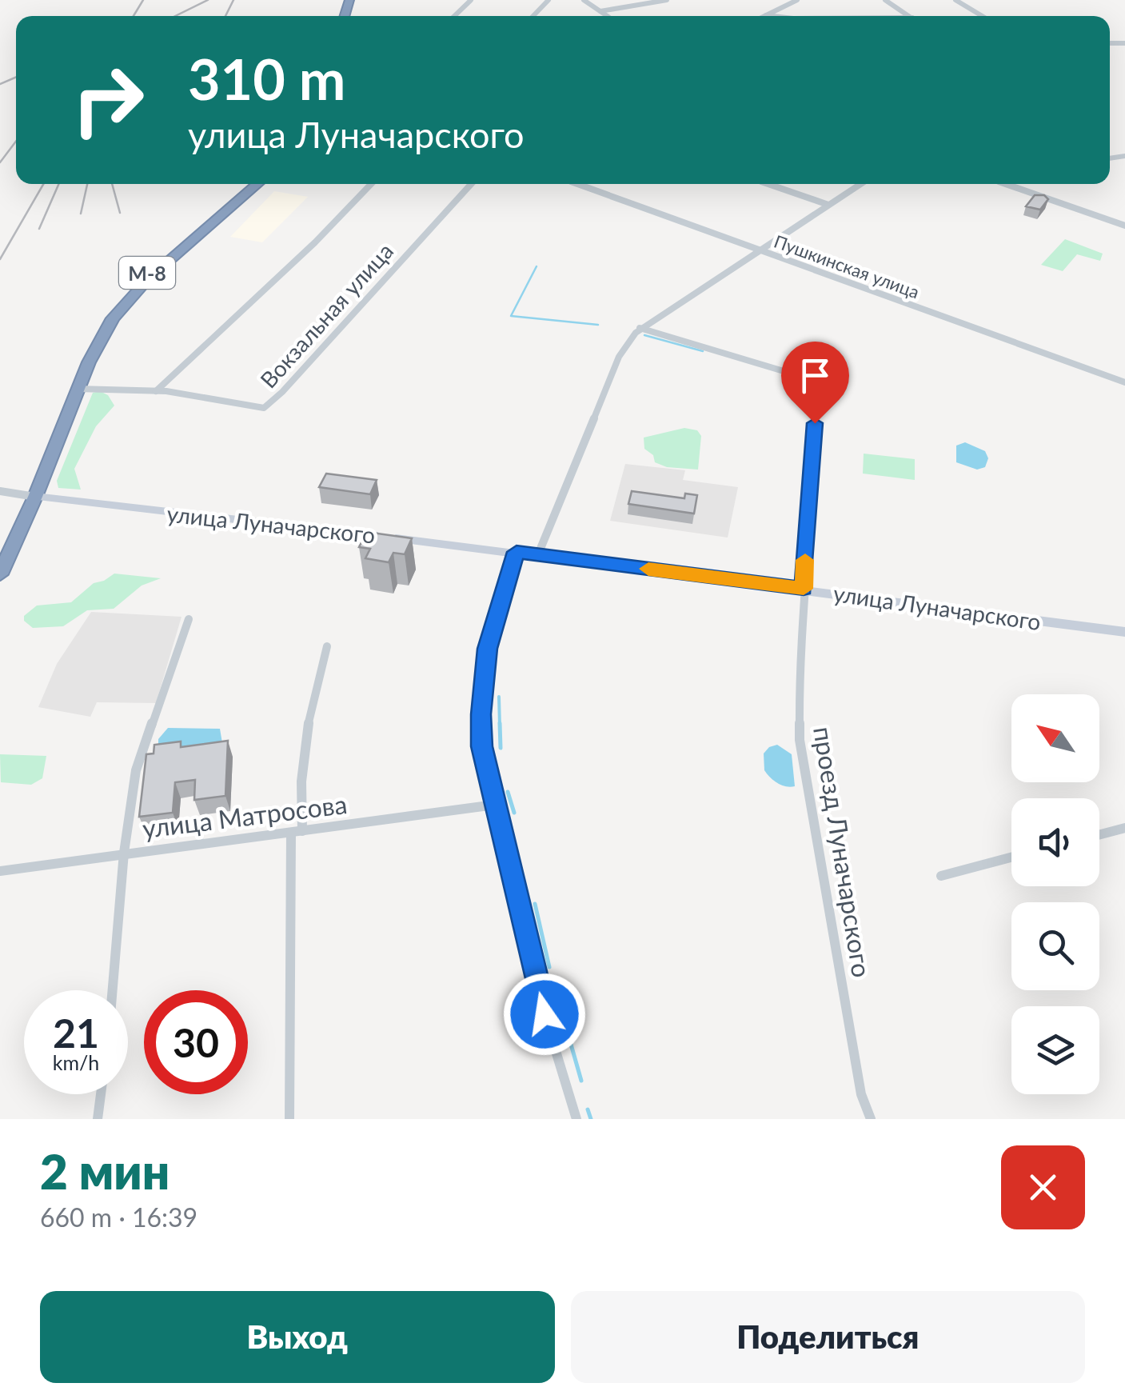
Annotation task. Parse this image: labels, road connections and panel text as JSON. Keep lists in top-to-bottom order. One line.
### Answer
{"streets":{"highway":["М-8"],"street":["Пушкинская улица","Вокзальная улица","улица Луначарского","улица Матросова","проезд Луначарского"]},"crossings":[["М-8","Вокзальная улица"],["М-8","улица Луначарского"],["улица Луначарского","проезд Луначарского"]],"north":"top left","page":{"turn":["310 m","улица Луначарского"],"speed":"21 km/h","limit":"30","heading":["2 мин","660 m · 16:39"],"buttons":["Выход","Поделиться"]}}
